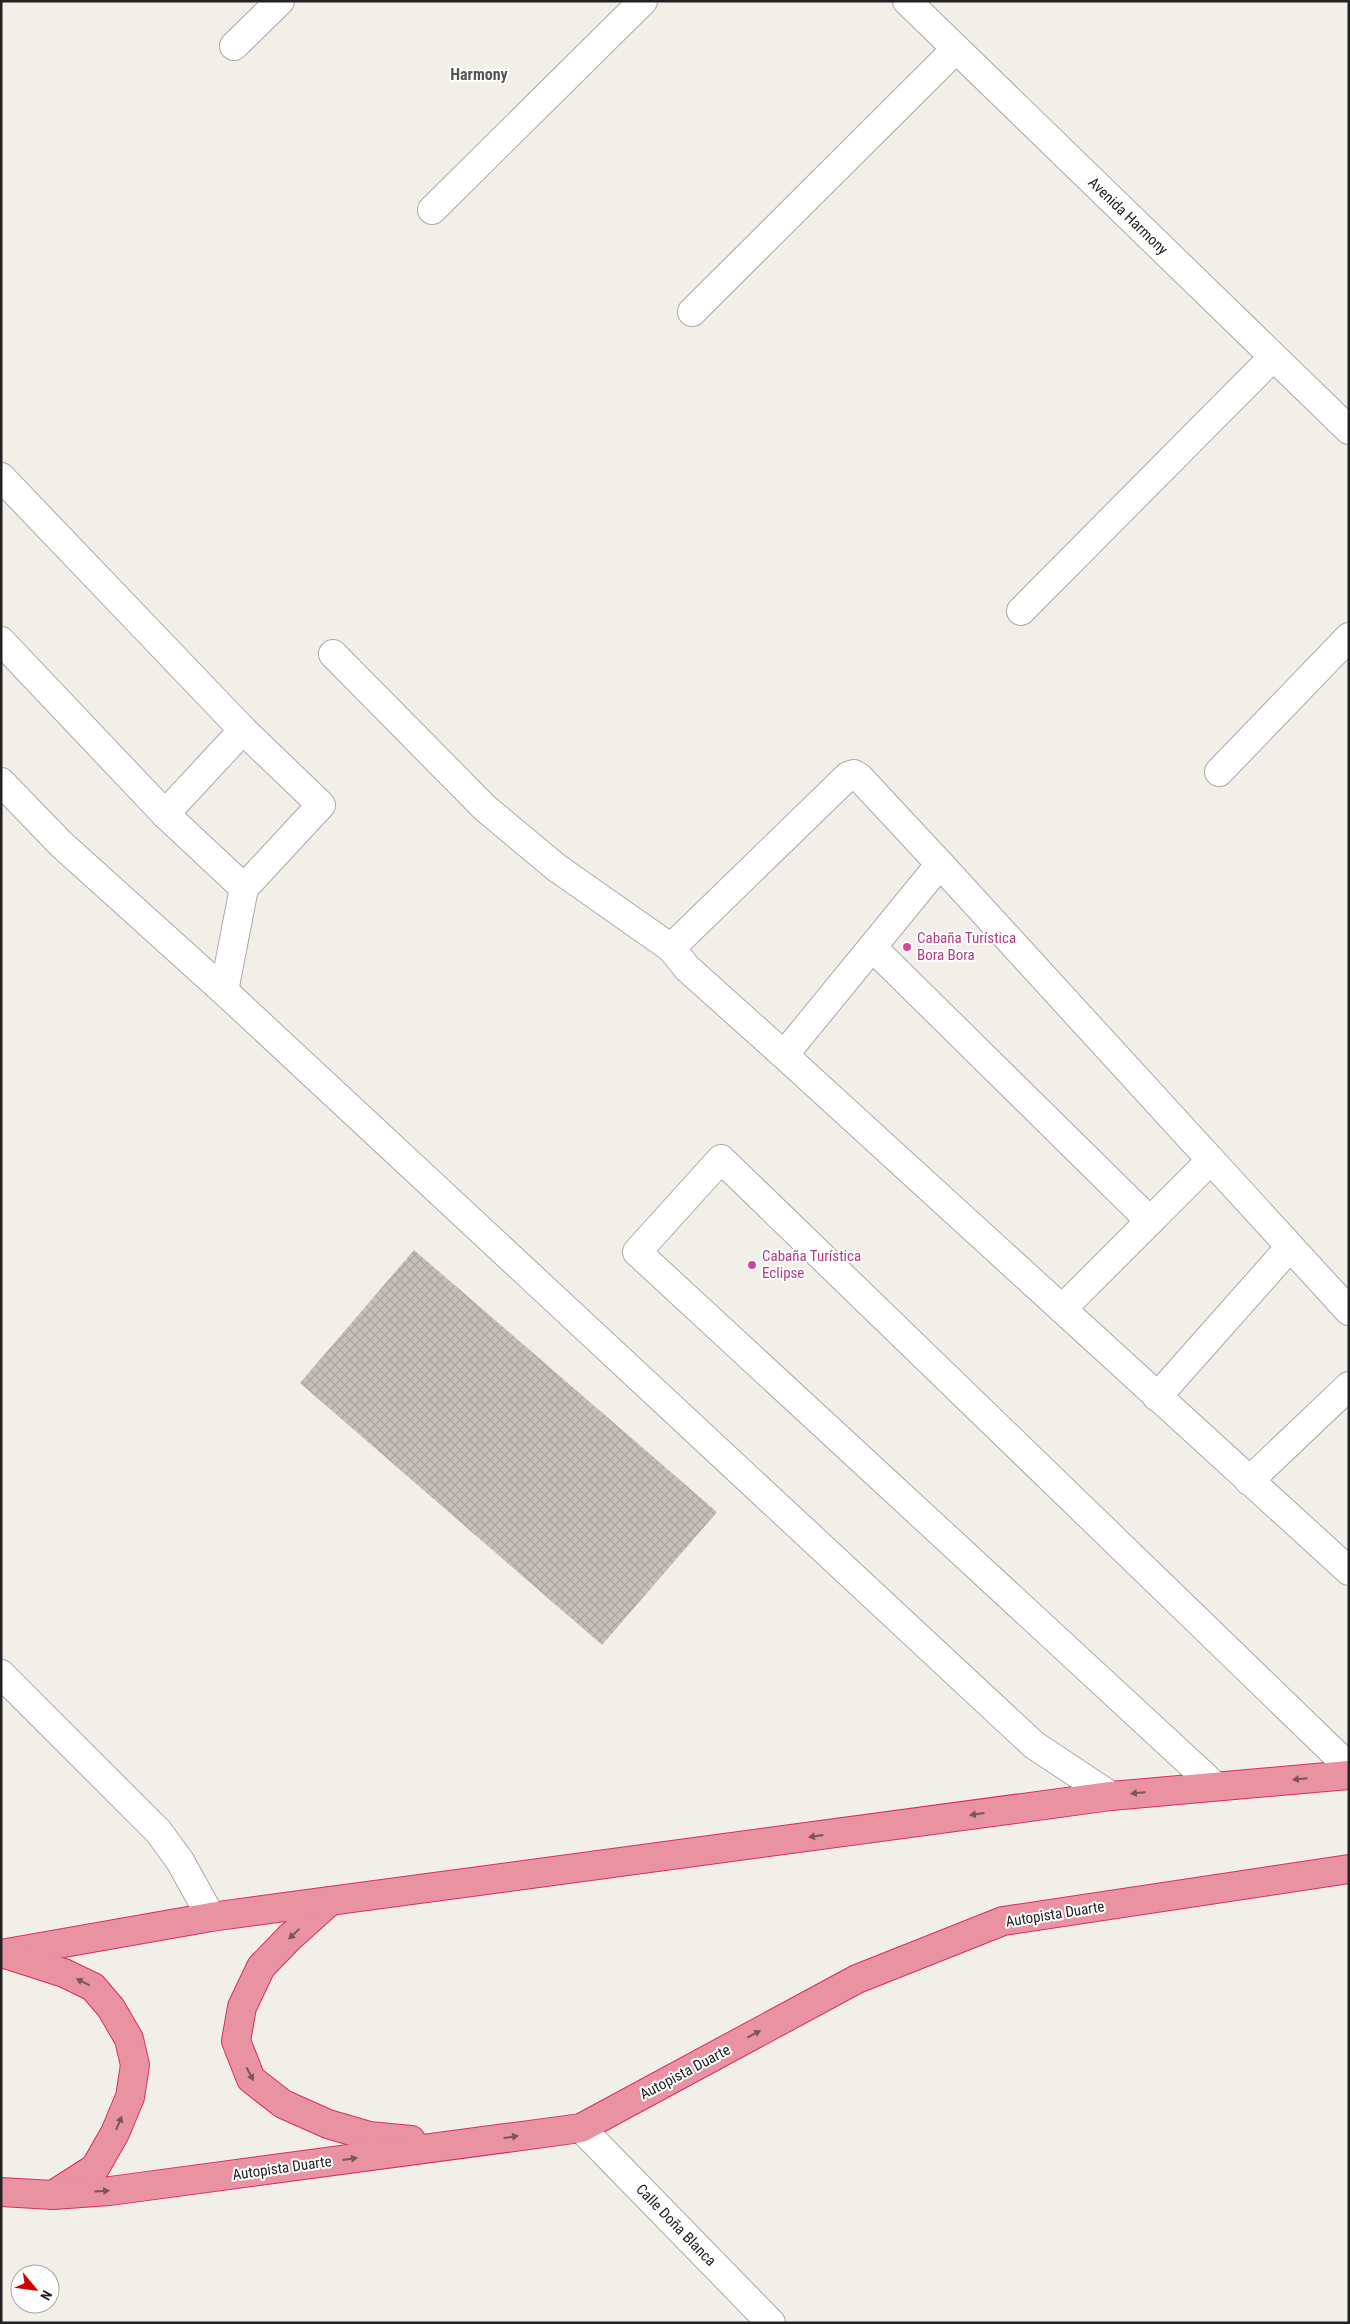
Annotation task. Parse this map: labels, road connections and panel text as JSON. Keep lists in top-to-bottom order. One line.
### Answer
{"streets":{"highway":["Autopista Duarte"],"street":["Avenida Harmony","Calle Doña Blanca"]},"crossings":[["Autopista Duarte","Calle Doña Blanca"]],"districts":["Harmony"],"places":["Cabaña Turística Bora Bora","Cabaña Turística Eclipse"],"north":"bottom right"}
